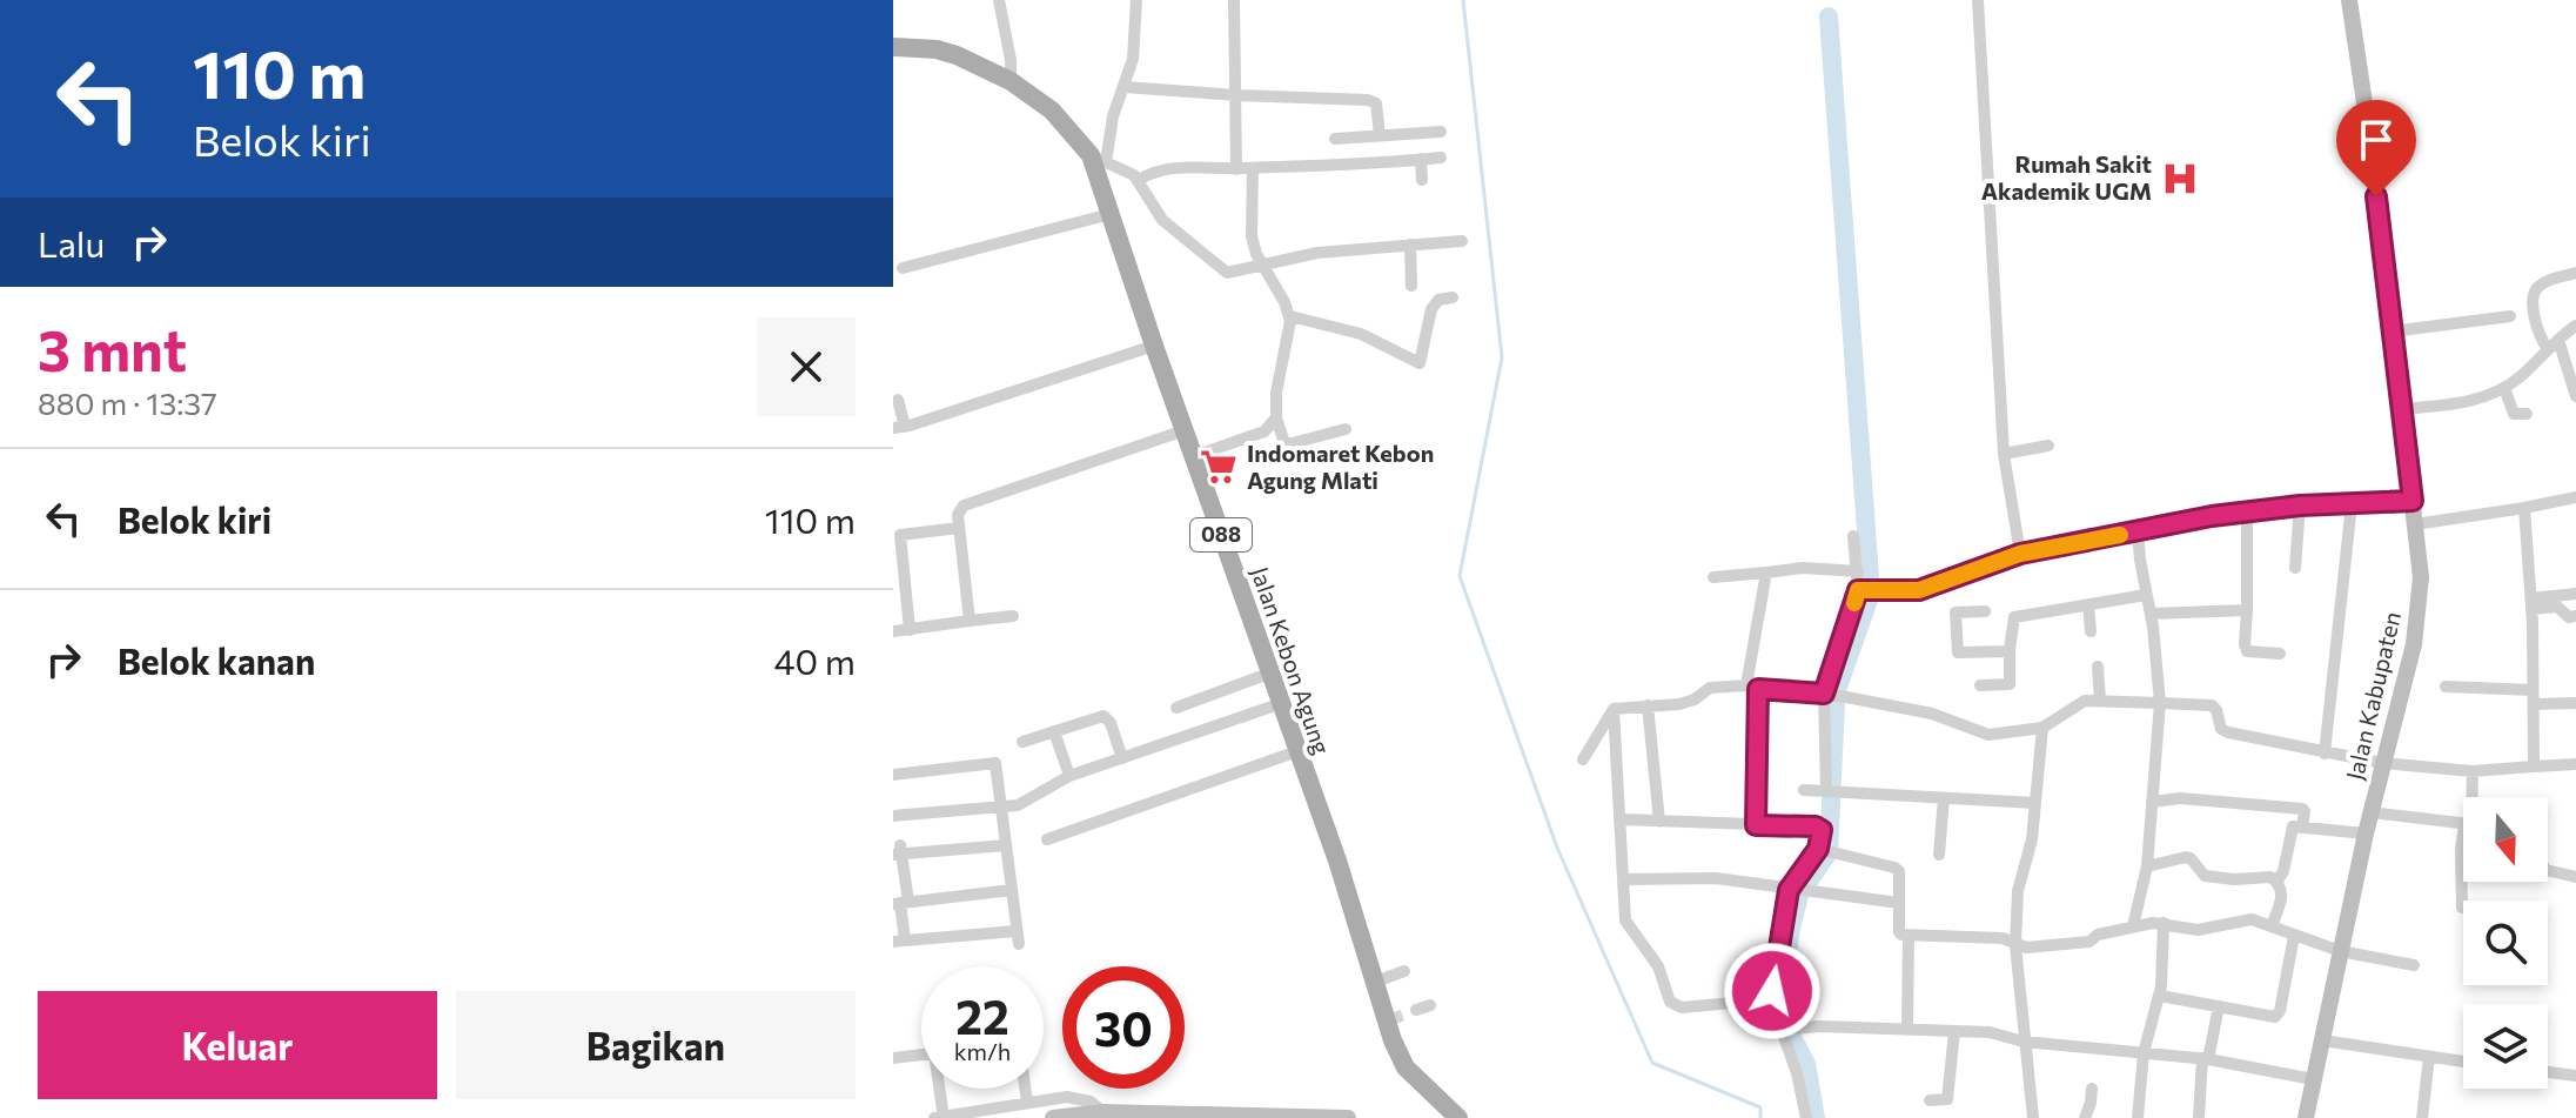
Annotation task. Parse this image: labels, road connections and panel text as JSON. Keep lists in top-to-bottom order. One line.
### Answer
{"streets":{"main road":["088","Jalan Kebon Agung","Jalan Kabupaten"]},"places":{"hospital":["Rumah Sakit Akademik UGM"],"supermarket":["Indomaret Kebon Agung Mlati"]},"north":"bottom","page":{"turn":["110 m","Belok kiri"],"then":"Lalu","heading":["3 mnt","880 m · 13:37"],"list":[{"name":"Belok kiri","value":"110 m"},{"name":"Belok kanan","value":"40 m"}],"speed":"22 km/h","limit":"30","buttons":["Keluar","Bagikan"]}}
